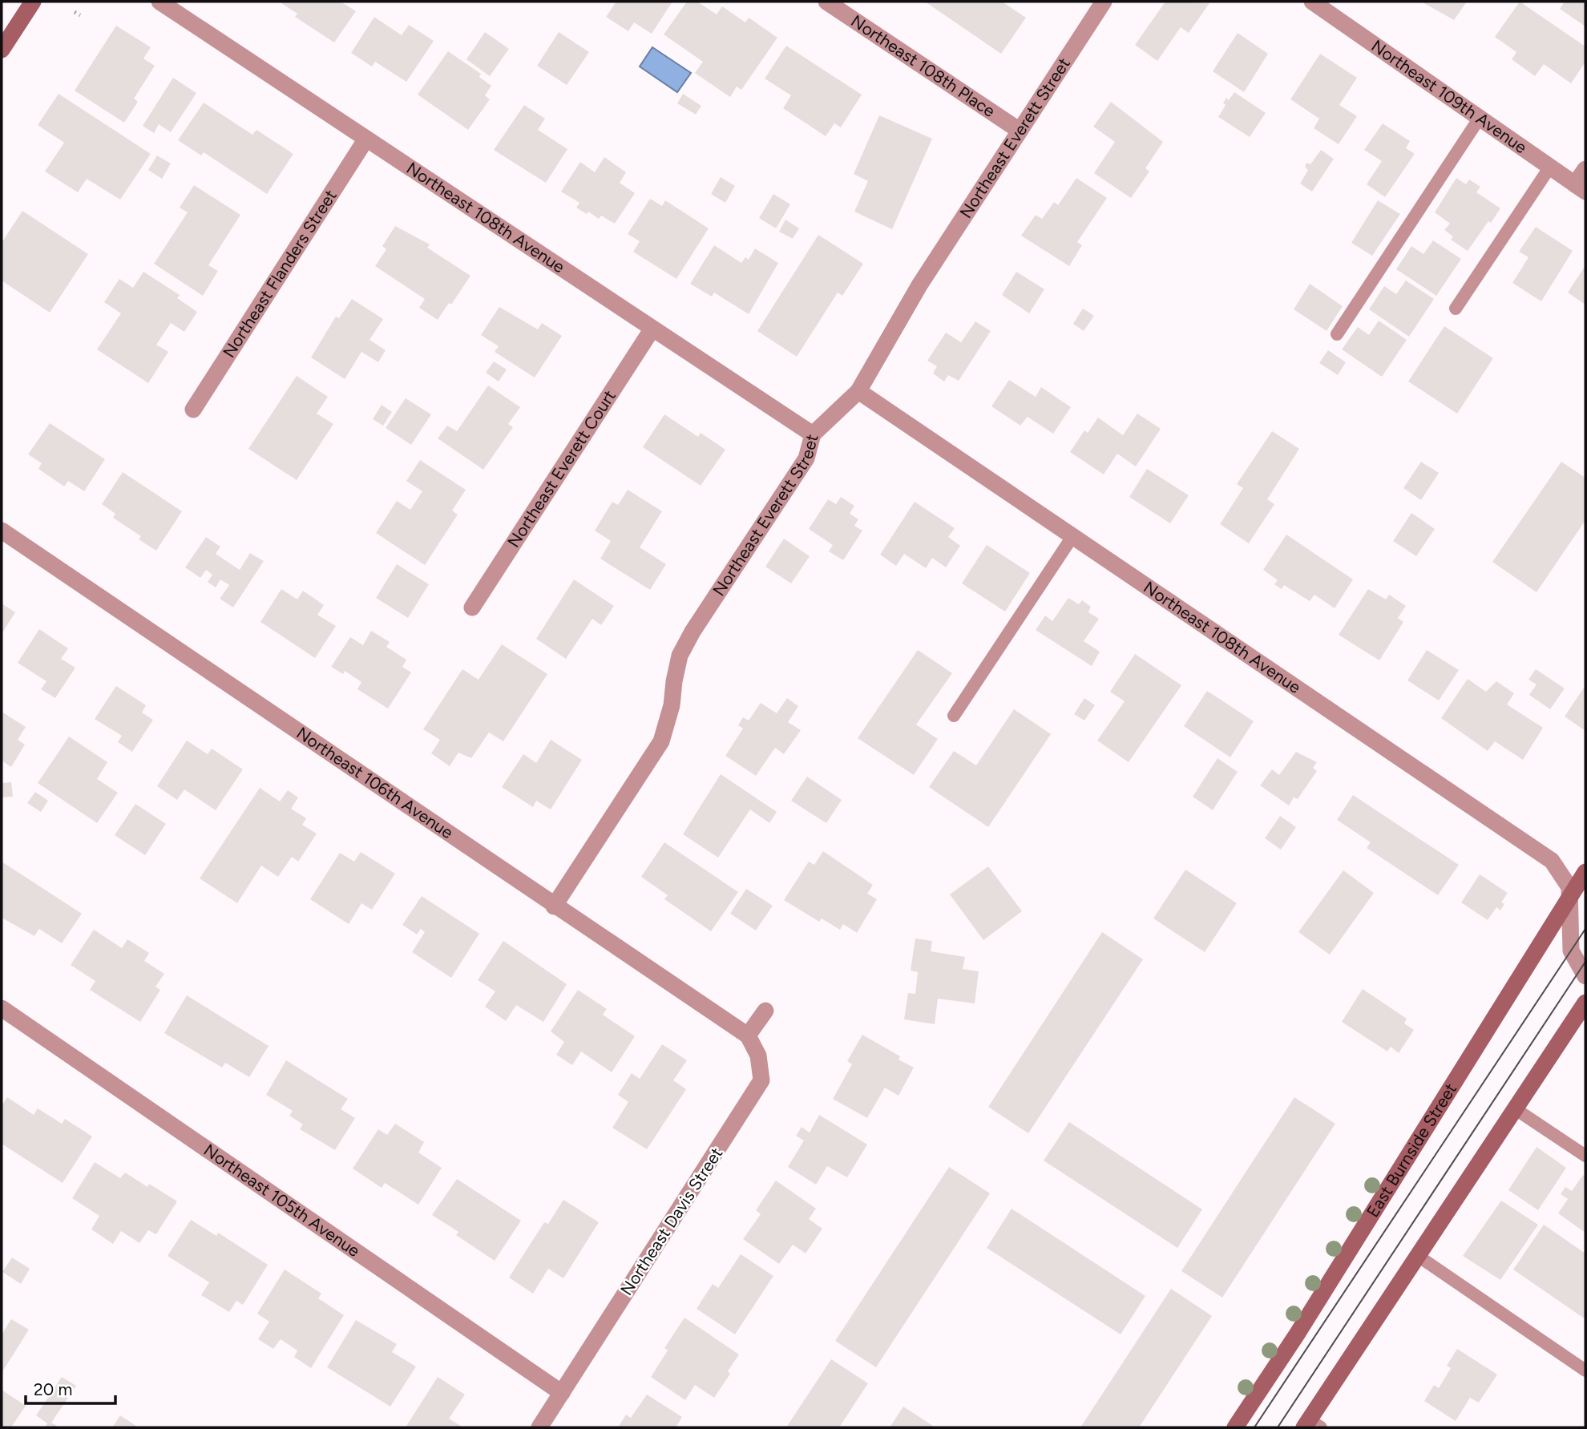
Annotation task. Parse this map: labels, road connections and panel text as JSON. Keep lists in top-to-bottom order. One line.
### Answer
{"streets":{"street":["Northeast 108th Place","Northeast 109th Avenue","Northeast Everett Street","Northeast 108th Avenue","Northeast Flanders Street","Northeast Everett Court","Northeast 106th Avenue","East Burnside Street","Northeast 105th Avenue","Northeast Davis Street"]},"crossings":[["Northeast 108th Place","Northeast Everett Street"],["Northeast Everett Street","Northeast 108th Avenue"],["Northeast Everett Street","Northeast 106th Avenue"],["Northeast 108th Avenue","Northeast Flanders Street"],["Northeast 108th Avenue","Northeast Everett Court"],["Northeast 108th Avenue","East Burnside Street"],["Northeast 106th Avenue","Northeast Davis Street"],["Northeast 105th Avenue","Northeast Davis Street"]],"scale_bar":"20 m"}
